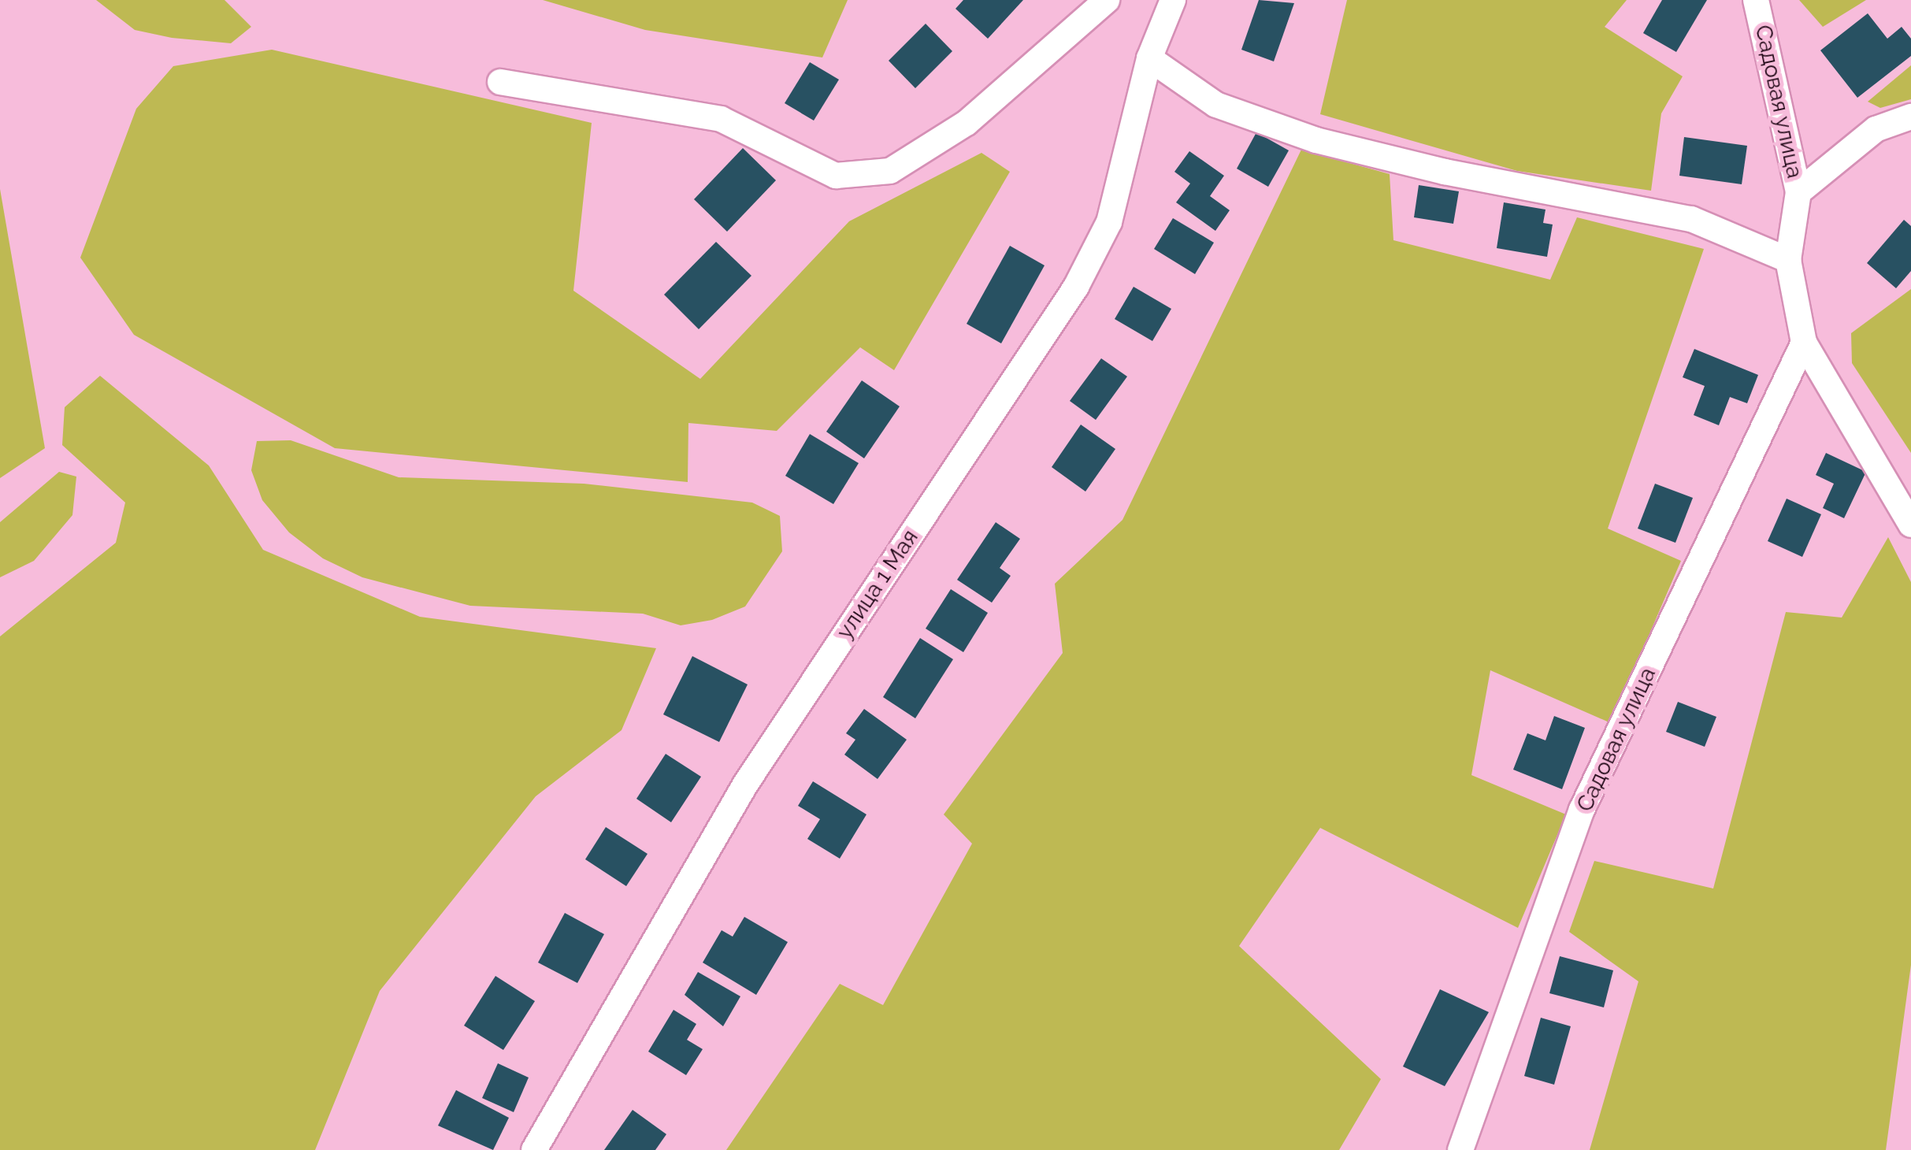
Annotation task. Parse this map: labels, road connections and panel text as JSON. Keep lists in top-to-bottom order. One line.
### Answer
{"streets":{"street":["Садовая улица","улица 1 Мая"]}}
